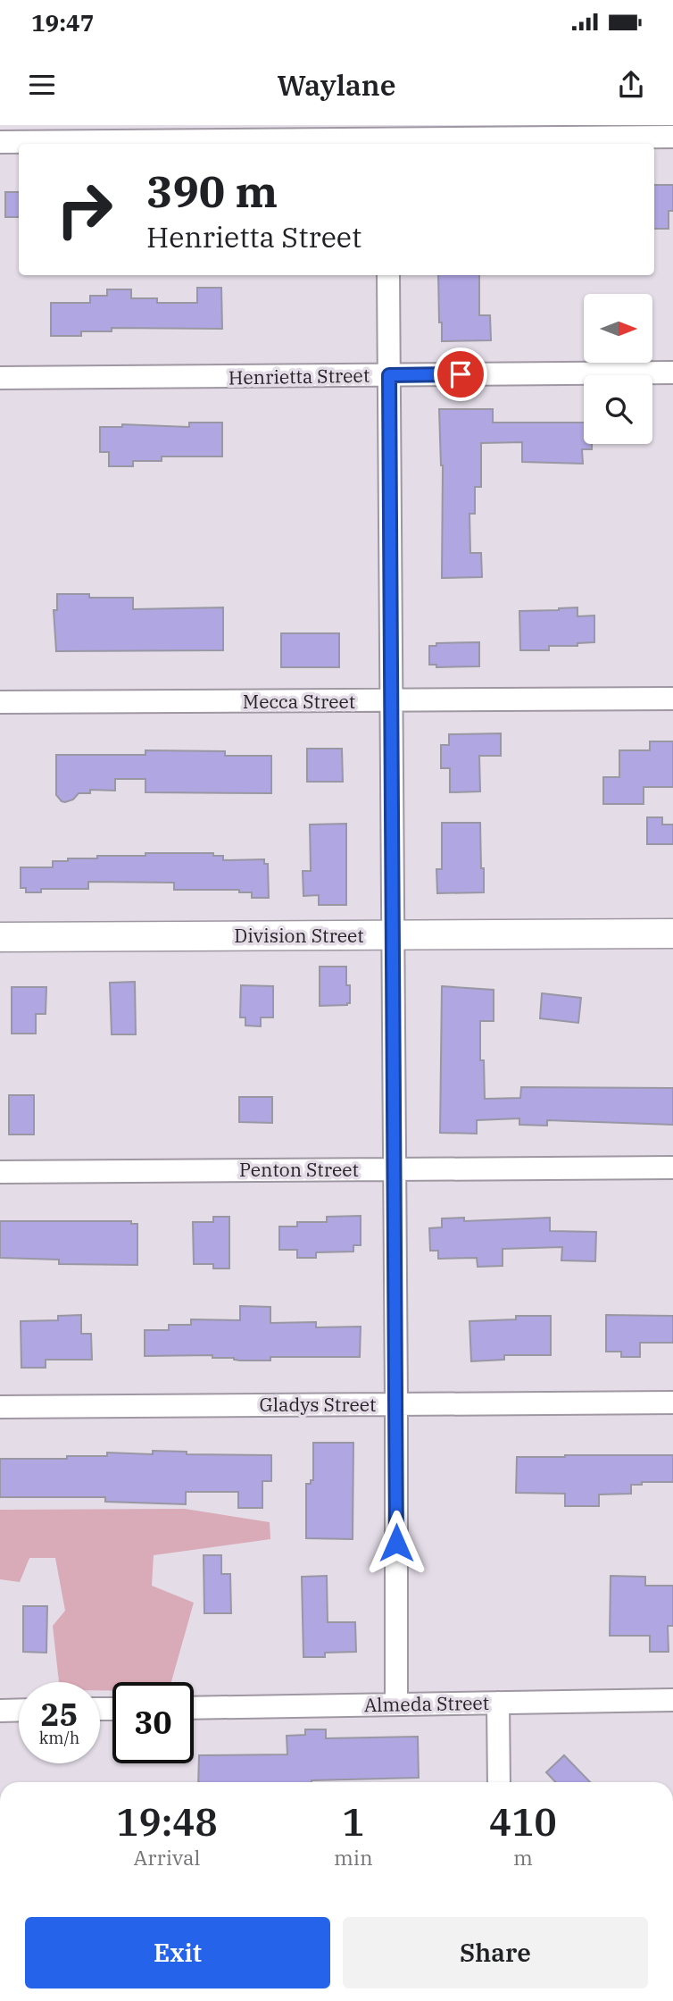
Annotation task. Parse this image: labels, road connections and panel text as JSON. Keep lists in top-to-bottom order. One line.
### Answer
{"streets":{"street":["Henrietta Street","Mecca Street","Division Street","Penton Street","Gladys Street","Almeda Street"]},"north":"right","page":{"status":"19:47","header":"Waylane","turn":["390 m","Henrietta Street"],"speed":"25 km/h","limit":"30","eta":["19:48","Arrival","1","min","410","m"],"buttons":["Exit","Share"]}}
